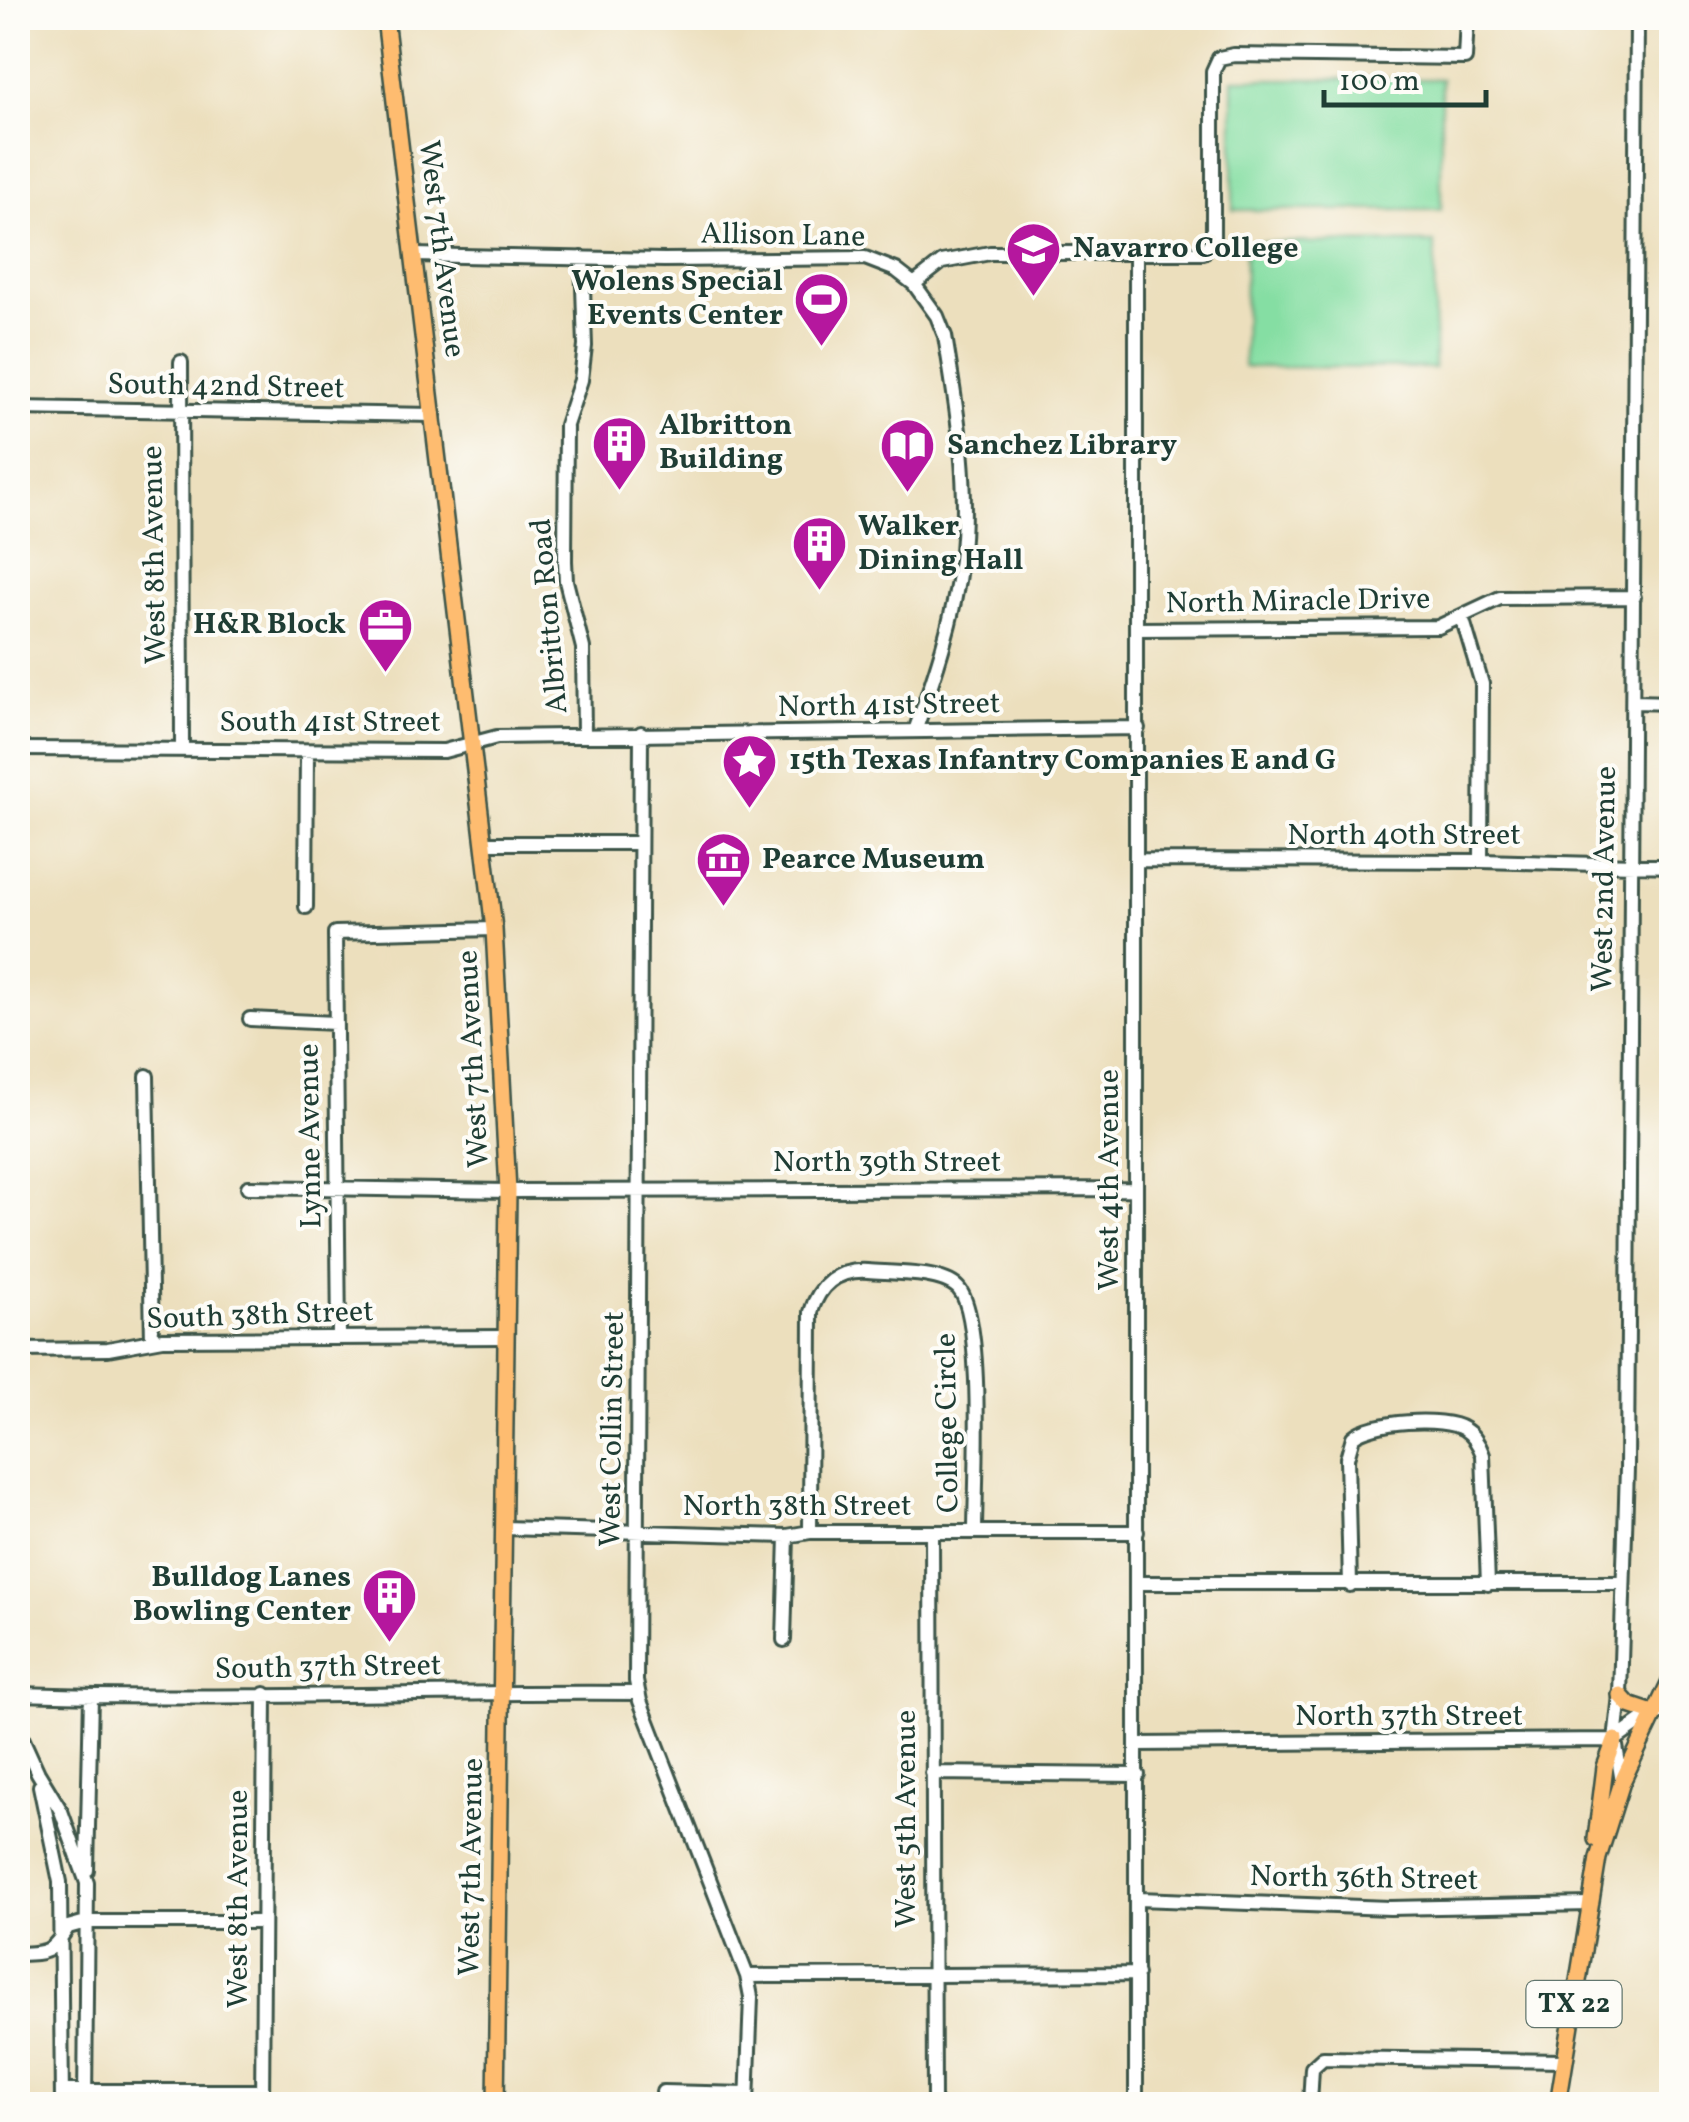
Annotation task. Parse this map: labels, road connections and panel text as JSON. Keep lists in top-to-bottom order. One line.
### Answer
{"streets":{"main road":["West 7th Avenue","TX 22"],"street":["Allison Lane","South 42nd Street","West 8th Avenue","North Miracle Drive","Albritton Road","North 41st Street","South 41st Street","North 40th Street","West 2nd Avenue","Lynne Avenue","North 39th Street","West 4th Avenue","South 38th Street","College Circle","West Collin Street","North 38th Street","South 37th Street","North 37th Street","West 5th Avenue","North 36th Street"]},"crossings":[["Allison Lane","West 7th Avenue"],["Allison Lane","Albritton Road"],["West 7th Avenue","South 42nd Street"],["West 7th Avenue","South 41st Street"],["West 7th Avenue","Lynne Avenue"],["West 7th Avenue","North 39th Street"],["West 7th Avenue","South 38th Street"],["West 7th Avenue","South 37th Street"],["South 42nd Street","West 8th Avenue"],["West 8th Avenue","South 41st Street"],["West 8th Avenue","South 37th Street"],["North Miracle Drive","West 2nd Avenue"],["North Miracle Drive","West 4th Avenue"],["Albritton Road","South 41st Street"],["North 41st Street","South 41st Street"],["North 41st Street","West 4th Avenue"],["North 41st Street","West Collin Street"],["South 41st Street","West Collin Street"],["North 40th Street","West 2nd Avenue"],["North 40th Street","West 4th Avenue"],["West 2nd Avenue","North 37th Street"],["West 2nd Avenue","TX 22"],["Lynne Avenue","North 39th Street"],["Lynne Avenue","South 38th Street"],["North 39th Street","West 4th Avenue"],["North 39th Street","West Collin Street"],["West 4th Avenue","North 38th Street"],["West 4th Avenue","North 37th Street"],["West 4th Avenue","North 36th Street"],["College Circle","North 38th Street"],["West Collin Street","North 38th Street"],["West Collin Street","South 37th Street"],["North 38th Street","West 5th Avenue"],["North 36th Street","TX 22"]],"places":{"school or university":["Navarro College"],"sports":["Wolens Special Events Center"],"building":["Albritton Building","Walker Dining Hall","Bulldog Lanes Bowling Center"],"library":["Sanchez Library"],"office":["H&R Block"],"place":["15th Texas Infantry Companies E and G"],"museum":["Pearce Museum"]},"scale_bar":"100 m"}
